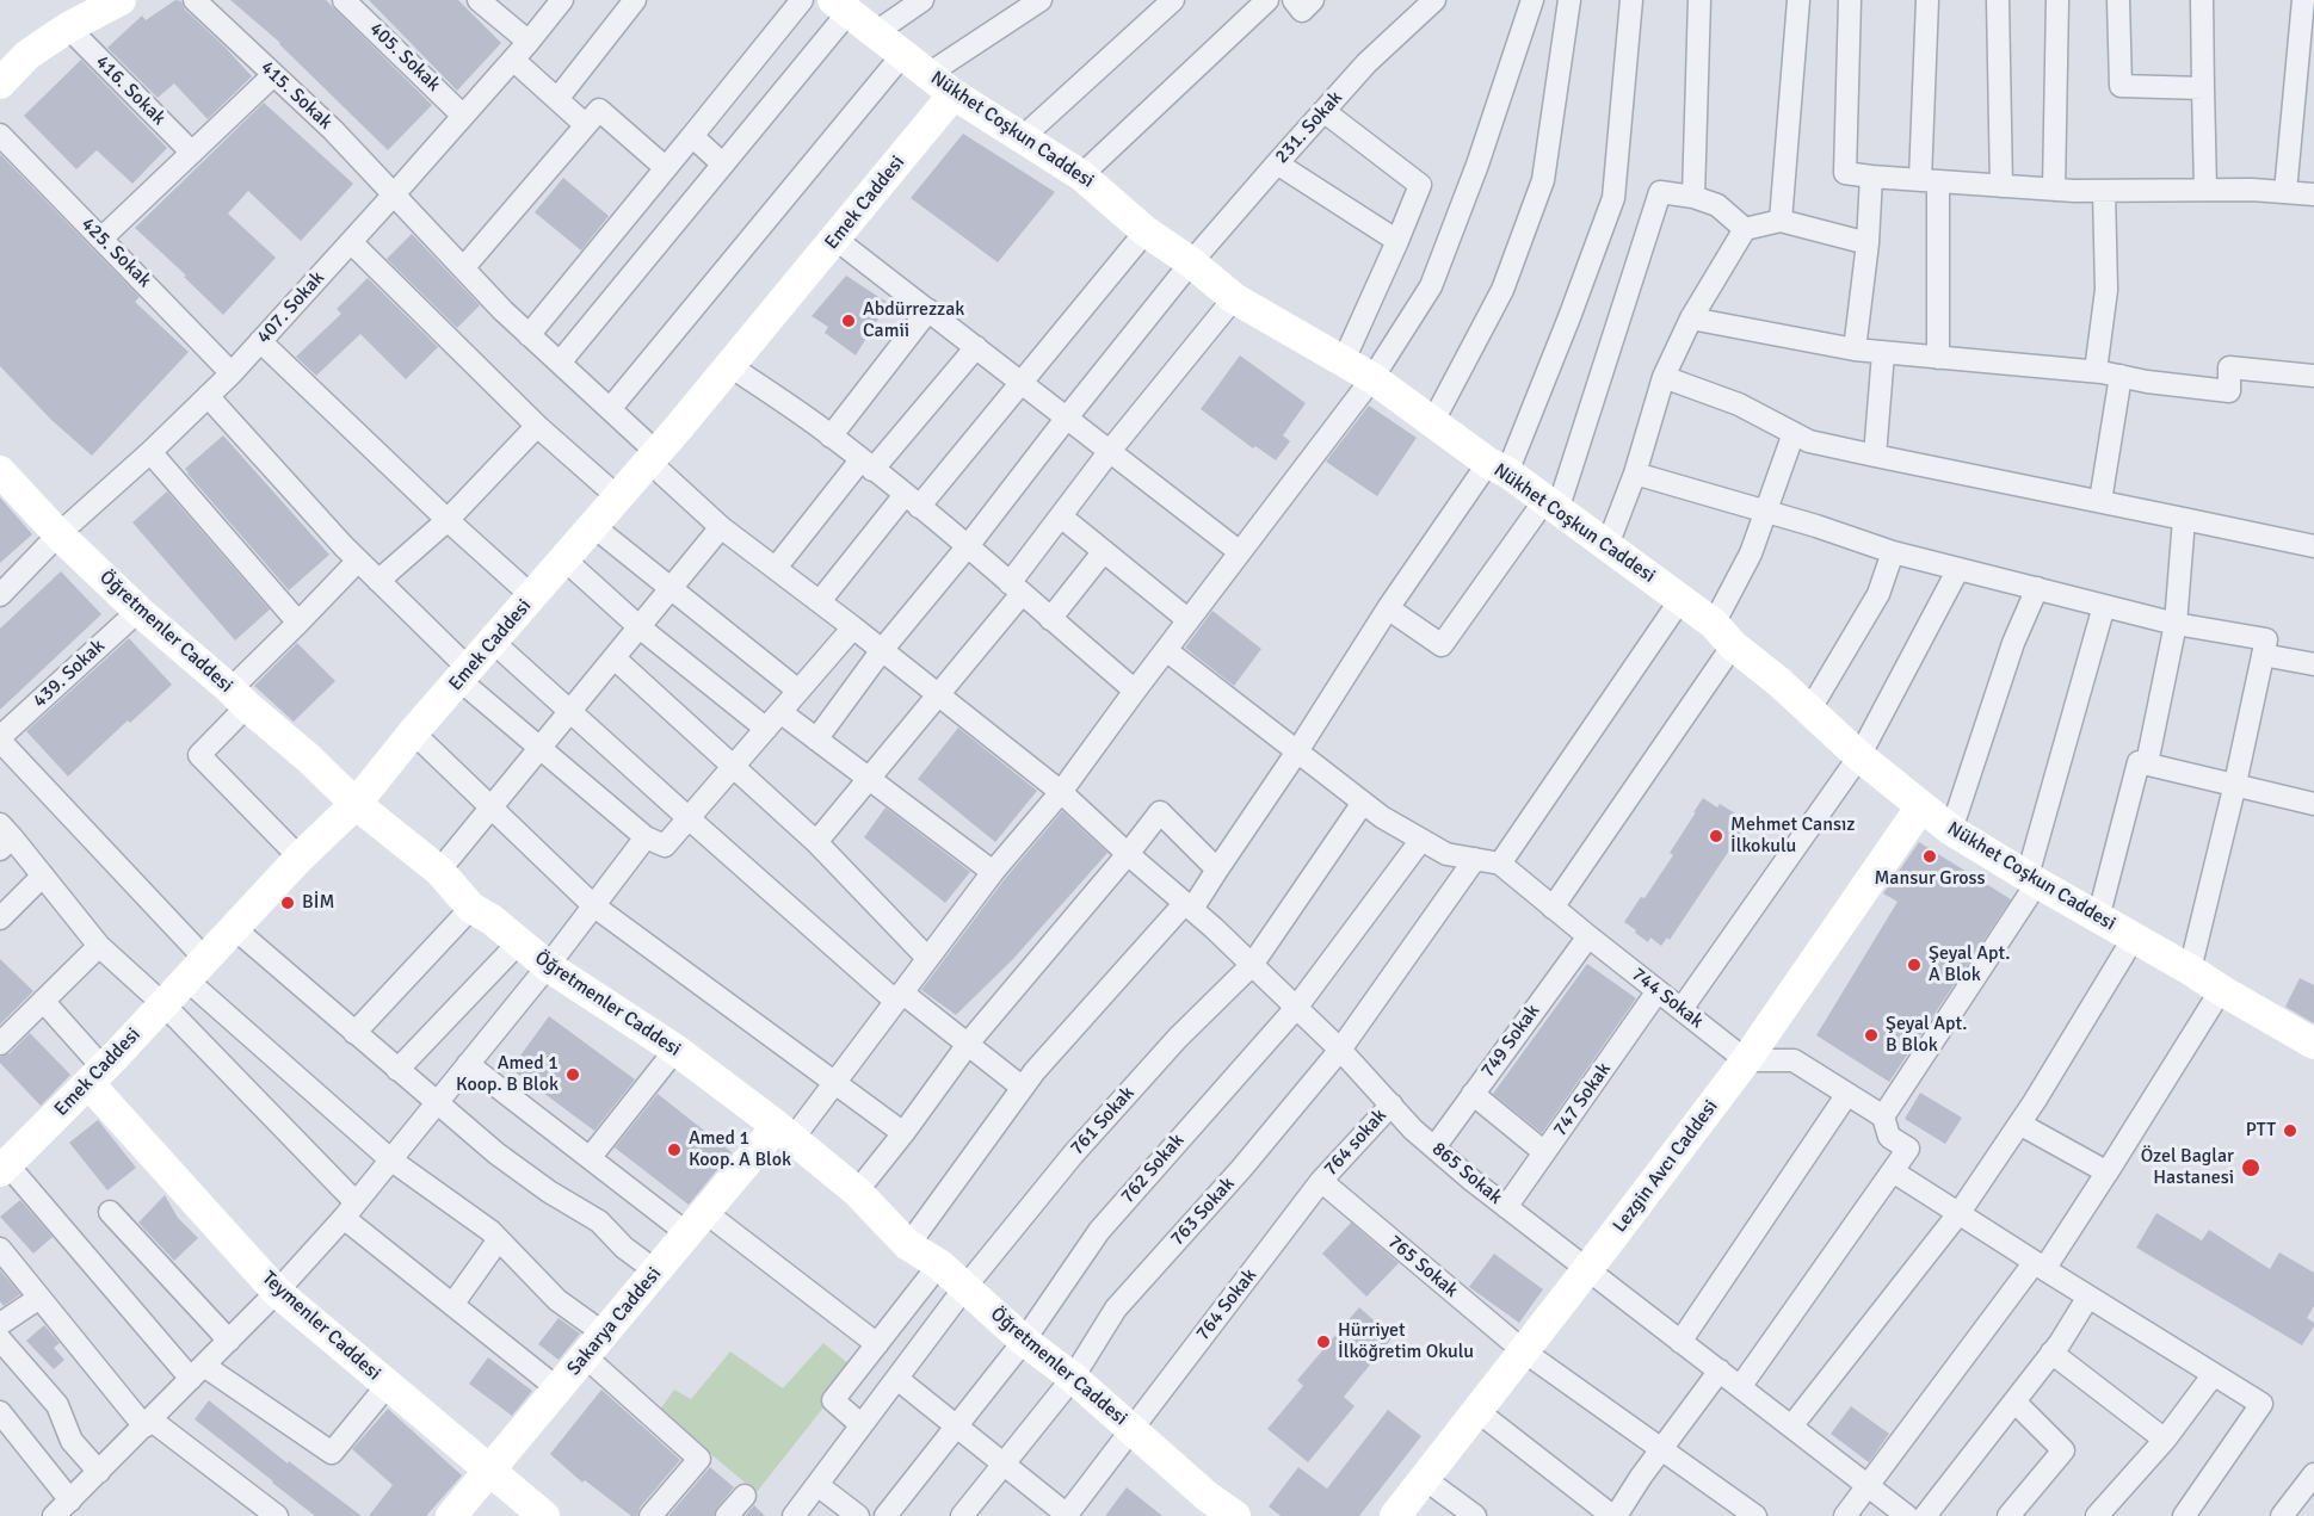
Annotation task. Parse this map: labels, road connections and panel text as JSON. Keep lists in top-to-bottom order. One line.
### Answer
{"streets":{"street":["405. Sokak","416. Sokak","415. Sokak","231. Sokak","Nükhet Coşkun Caddesi","Emek Caddesi","425. Sokak","407. Sokak","Öğretmenler Caddesi","439. Sokak","744 Sokak","749 Sokak","747 Sokak","761 Sokak","764 sokak","Lezgin Avcı Caddesi","762 Sokak","865 Sokak","763 Sokak","765 Sokak","764 Sokak","Sakarya Caddesi","Teymenler Caddesi"]},"crossings":[["405. Sokak","407. Sokak"],["415. Sokak","Emek Caddesi"],["415. Sokak","407. Sokak"],["415. Sokak","865 Sokak"],["231. Sokak","Nükhet Coşkun Caddesi"],["231. Sokak","865 Sokak"],["Nükhet Coşkun Caddesi","Emek Caddesi"],["Nükhet Coşkun Caddesi","Lezgin Avcı Caddesi"],["Emek Caddesi","Öğretmenler Caddesi"],["Emek Caddesi","Teymenler Caddesi"],["425. Sokak","407. Sokak"],["407. Sokak","Öğretmenler Caddesi"],["Öğretmenler Caddesi","439. Sokak"],["Öğretmenler Caddesi","761 Sokak"],["Öğretmenler Caddesi","762 Sokak"],["Öğretmenler Caddesi","763 Sokak"],["Öğretmenler Caddesi","764 Sokak"],["Öğretmenler Caddesi","Sakarya Caddesi"],["744 Sokak","749 Sokak"],["744 Sokak","747 Sokak"],["744 Sokak","Lezgin Avcı Caddesi"],["749 Sokak","865 Sokak"],["747 Sokak","865 Sokak"],["761 Sokak","865 Sokak"],["764 sokak","865 Sokak"],["764 sokak","765 Sokak"],["764 sokak","764 Sokak"],["Lezgin Avcı Caddesi","865 Sokak"],["Lezgin Avcı Caddesi","765 Sokak"],["762 Sokak","865 Sokak"],["865 Sokak","763 Sokak"],["765 Sokak","764 Sokak"],["Sakarya Caddesi","Teymenler Caddesi"]],"places":["Abdürrezzak Camii","Mehmet Cansız İlkokulu","Mansur Gross","BİM","Şeyal Apt. A Blok","Şeyal Apt. B Blok","Amed 1 Koop. B Blok","PTT","Amed 1 Koop. A Blok","Özel Baglar Hastanesi","Hürriyet İlköğretim Okulu"]}
